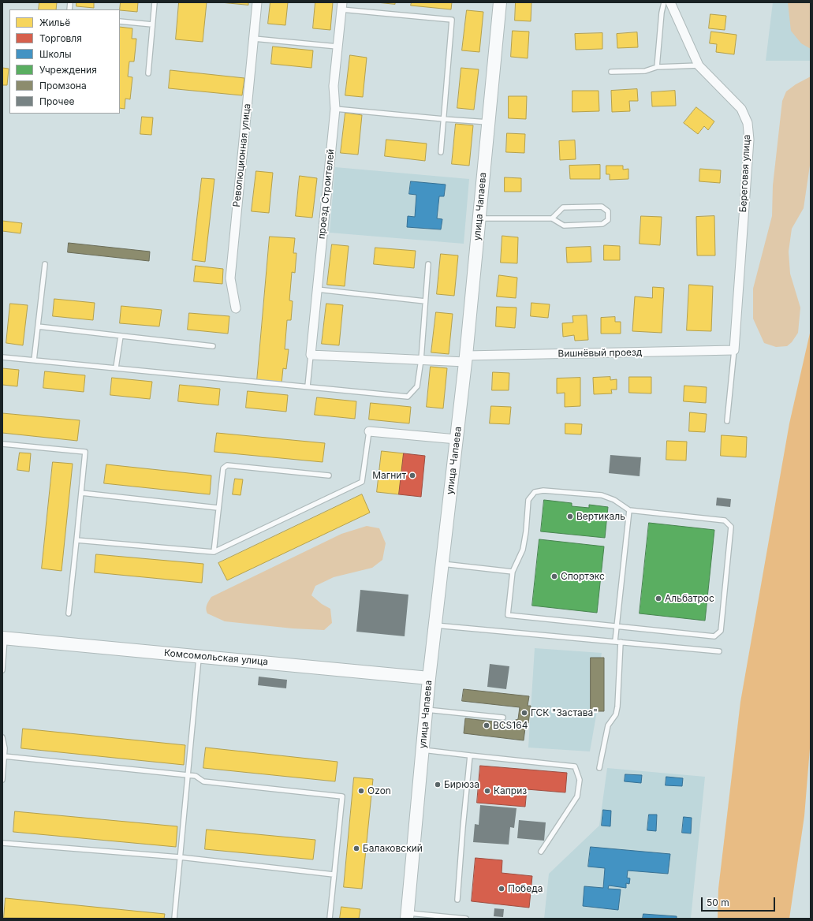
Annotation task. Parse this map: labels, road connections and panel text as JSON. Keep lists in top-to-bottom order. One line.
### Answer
{"streets":{"street":["Революционная улица","Береговая улица","проезд Строителей","улица Чапаева","Вишнёвый проезд","Комсомольская улица"]},"crossings":[["Береговая улица","Вишнёвый проезд"],["проезд Строителей","Вишнёвый проезд"],["улица Чапаева","Вишнёвый проезд"],["улица Чапаева","Комсомольская улица"]],"places":["Магнит","Вертикаль","Спортэкс","Альбатрос","ГСК \"Застава\"","BCS164","Бирюза","Ozon","Каприз","Балаковский","Победа"],"legend":["Жильё","Торговля","Школы","Учреждения","Промзона","Прочее"],"scale_bar":"50 m"}
